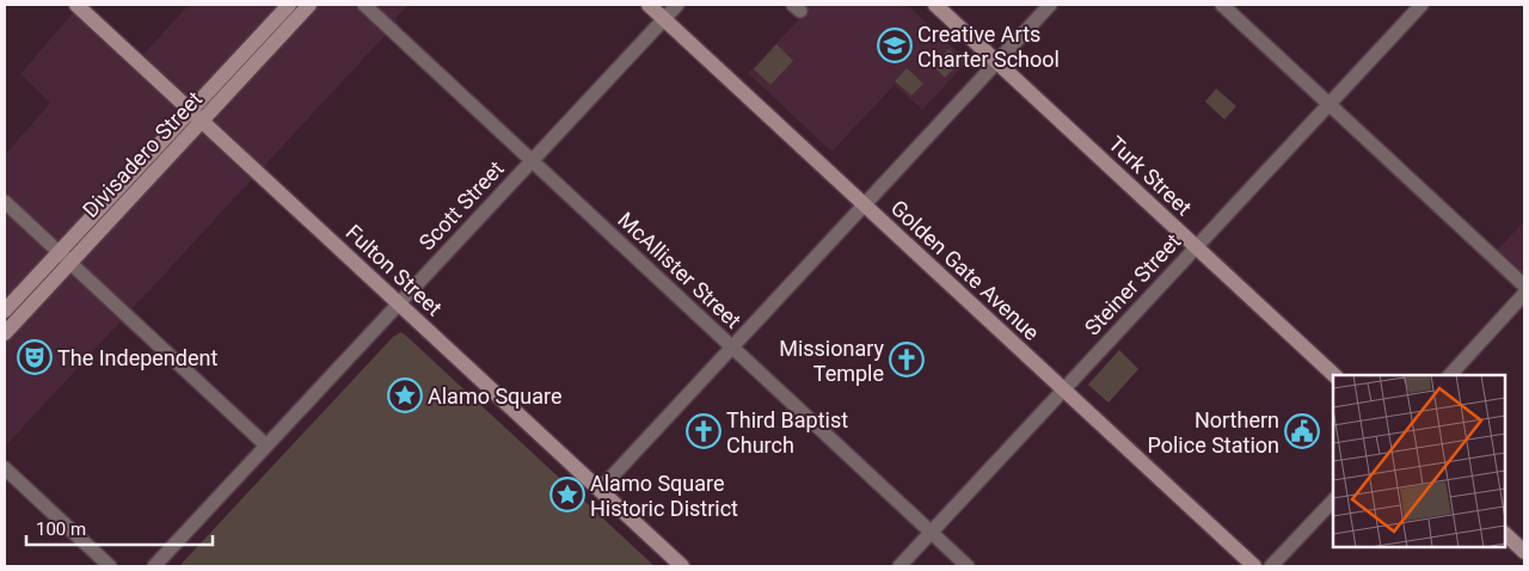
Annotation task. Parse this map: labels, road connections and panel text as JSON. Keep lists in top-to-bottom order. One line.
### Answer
{"streets":{"main road":["Divisadero Street","Turk Street","Fulton Street","Golden Gate Avenue"],"street":["Scott Street","McAllister Street","Steiner Street"]},"crossings":[["Divisadero Street","Fulton Street"],["Turk Street","Steiner Street"],["Scott Street","Fulton Street"],["Scott Street","McAllister Street"],["Scott Street","Golden Gate Avenue"],["McAllister Street","Steiner Street"],["Golden Gate Avenue","Steiner Street"]],"places":{"school or university":["Creative Arts Charter School"],"theatre":["The Independent"],"church":["Missionary Temple","Third Baptist Church"],"place":["Alamo Square","Alamo Square Historic District"],"public building":["Northern Police Station"]},"scale_bar":"100 m"}
